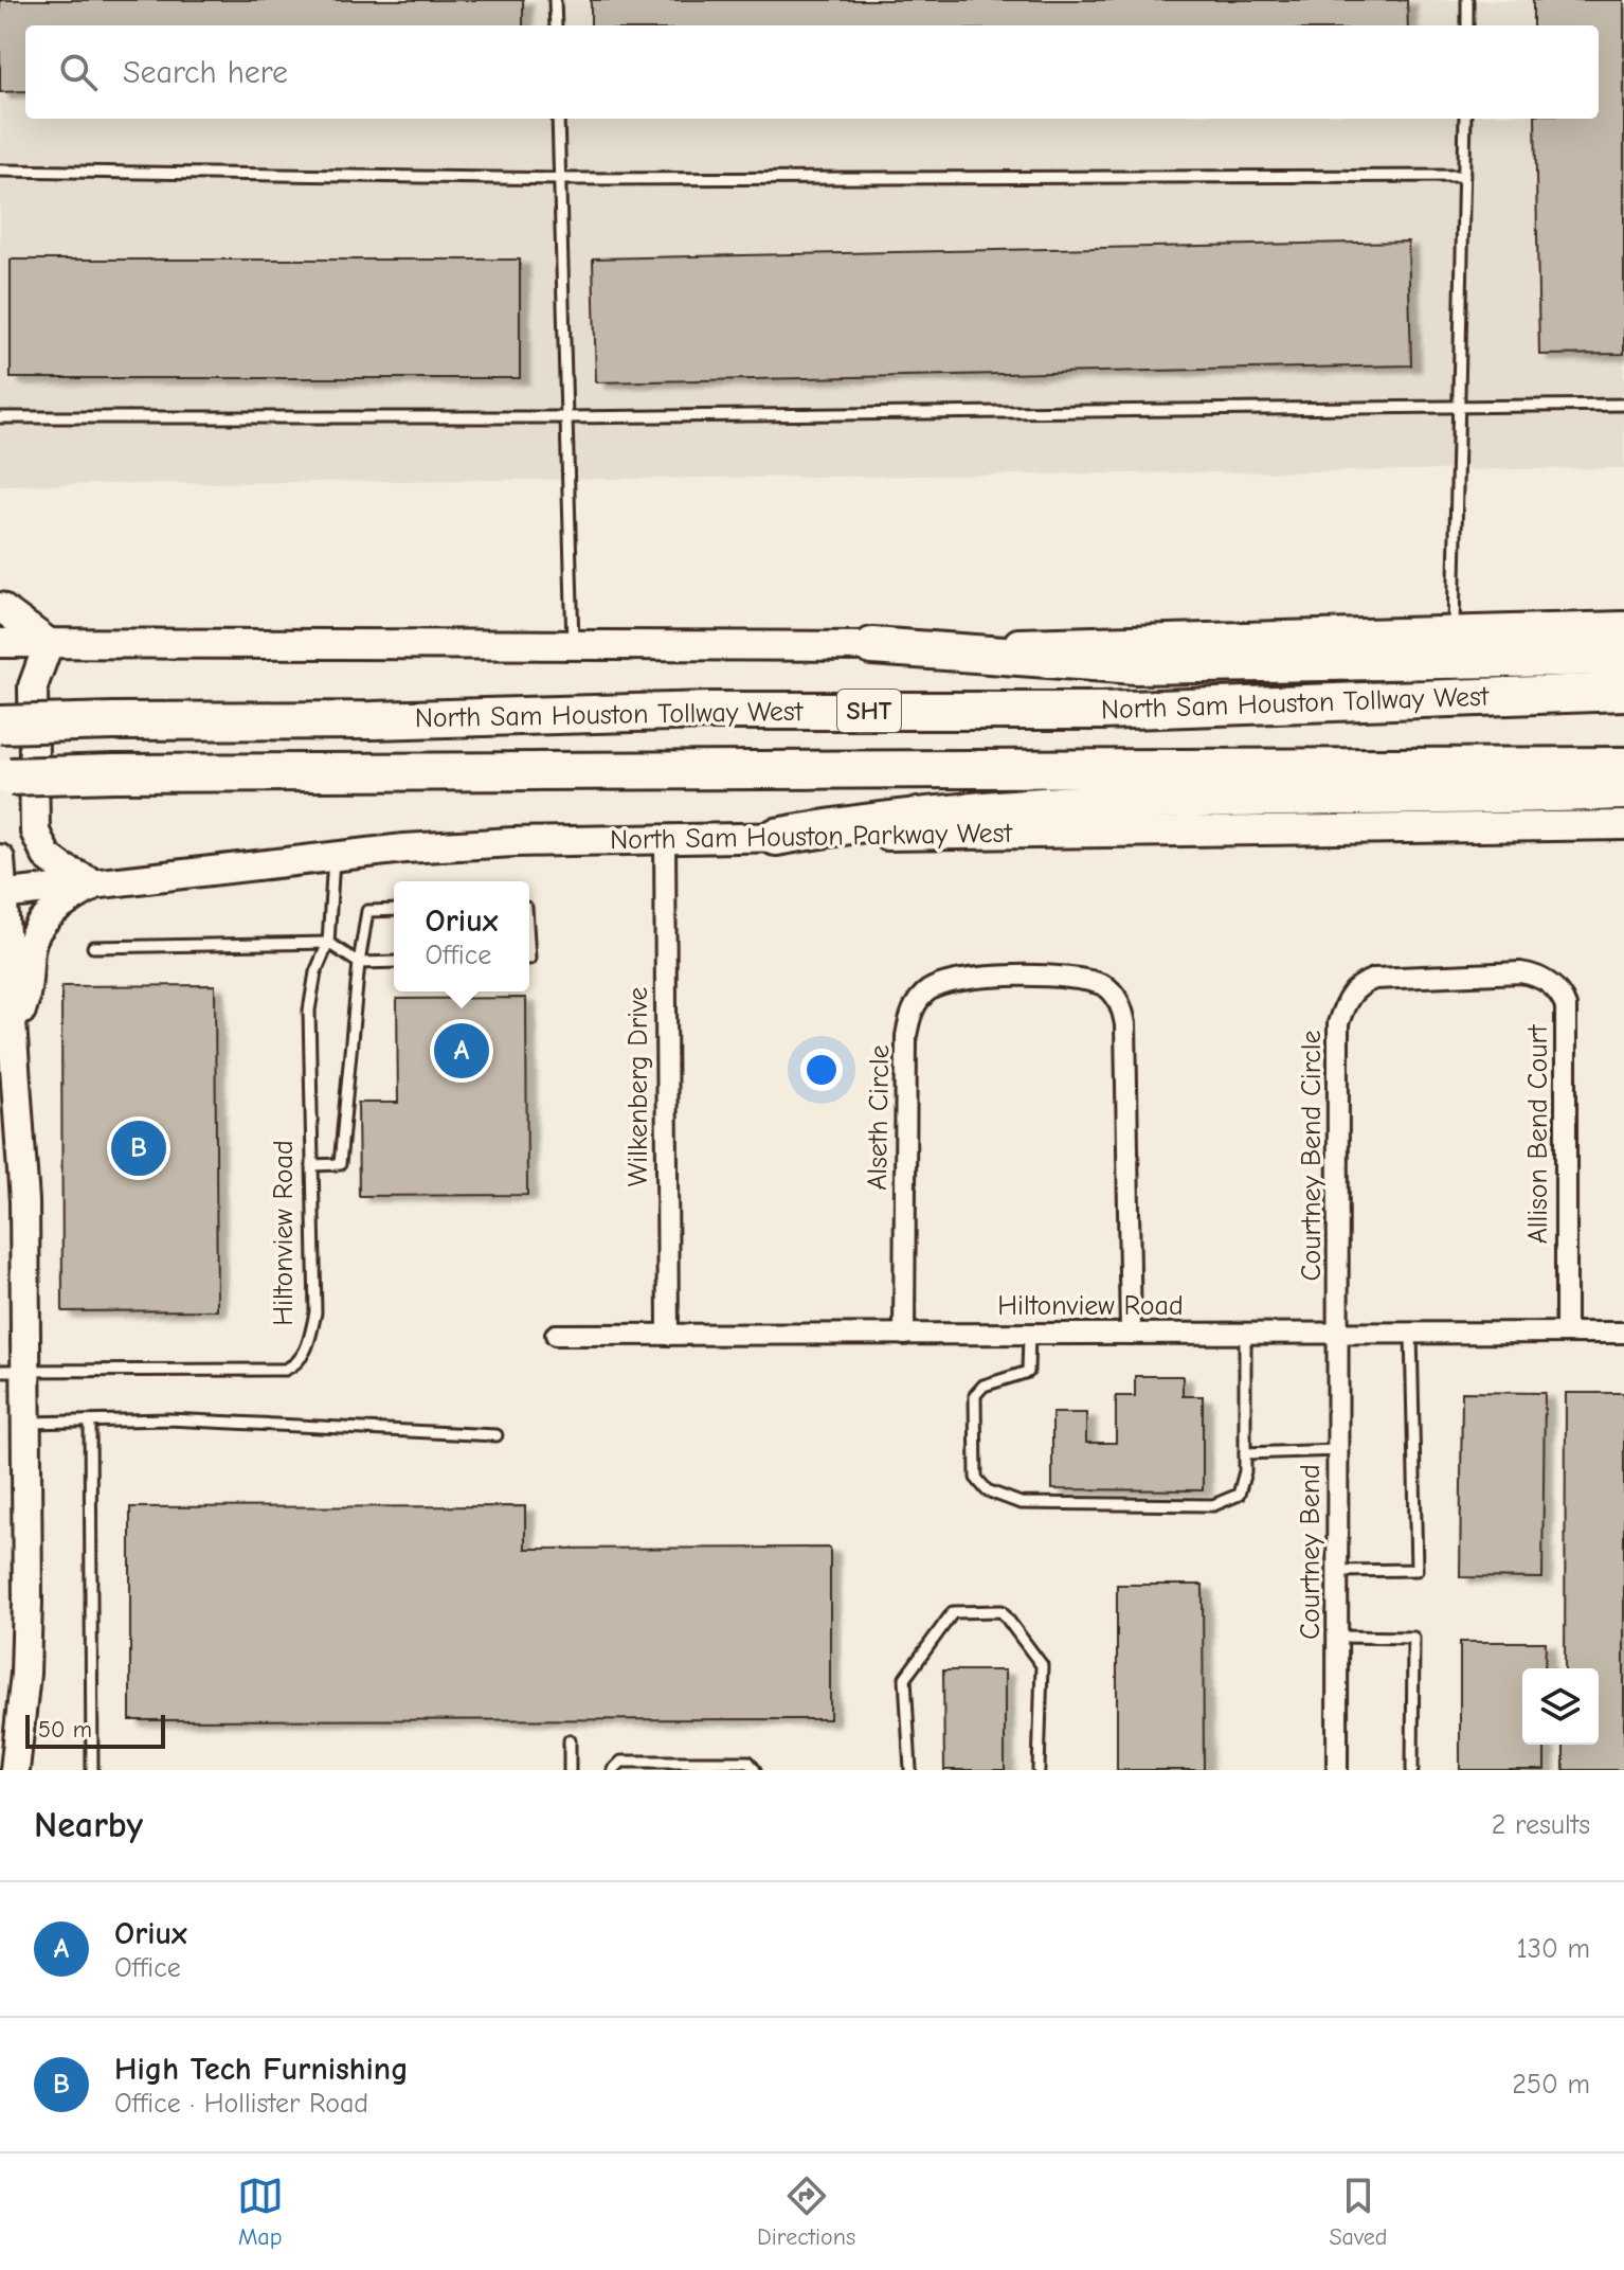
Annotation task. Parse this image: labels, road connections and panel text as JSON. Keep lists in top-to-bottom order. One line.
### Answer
{"streets":{"highway":["North Sam Houston Tollway West","SHT"],"main road":["North Sam Houston Parkway West"],"street":["Wilkenberg Drive","Alseth Circle","Allison Bend Court","Courtney Bend Circle","Hiltonview Road","Courtney Bend"]},"crossings":[["North Sam Houston Parkway West","Wilkenberg Drive"],["North Sam Houston Parkway West","Hiltonview Road"],["Wilkenberg Drive","Hiltonview Road"],["Alseth Circle","Hiltonview Road"],["Allison Bend Court","Courtney Bend Circle"],["Allison Bend Court","Hiltonview Road"],["Courtney Bend Circle","Hiltonview Road"],["Courtney Bend Circle","Courtney Bend"],["Hiltonview Road","Courtney Bend"]],"scale_bar":"50 m","page":{"search":"Search here","popup":["Oriux","Office"],"pins":["A","B"],"scale":"50 m","heading":["Nearby","2 results"],"list":[{"mark":"A","name":"Oriux","note":"Office","value":"130 m"},{"mark":"B","name":"High Tech Furnishing","note":"Office · Hollister Road","value":"250 m"}],"nav":["Map","Directions","Saved"]}}
